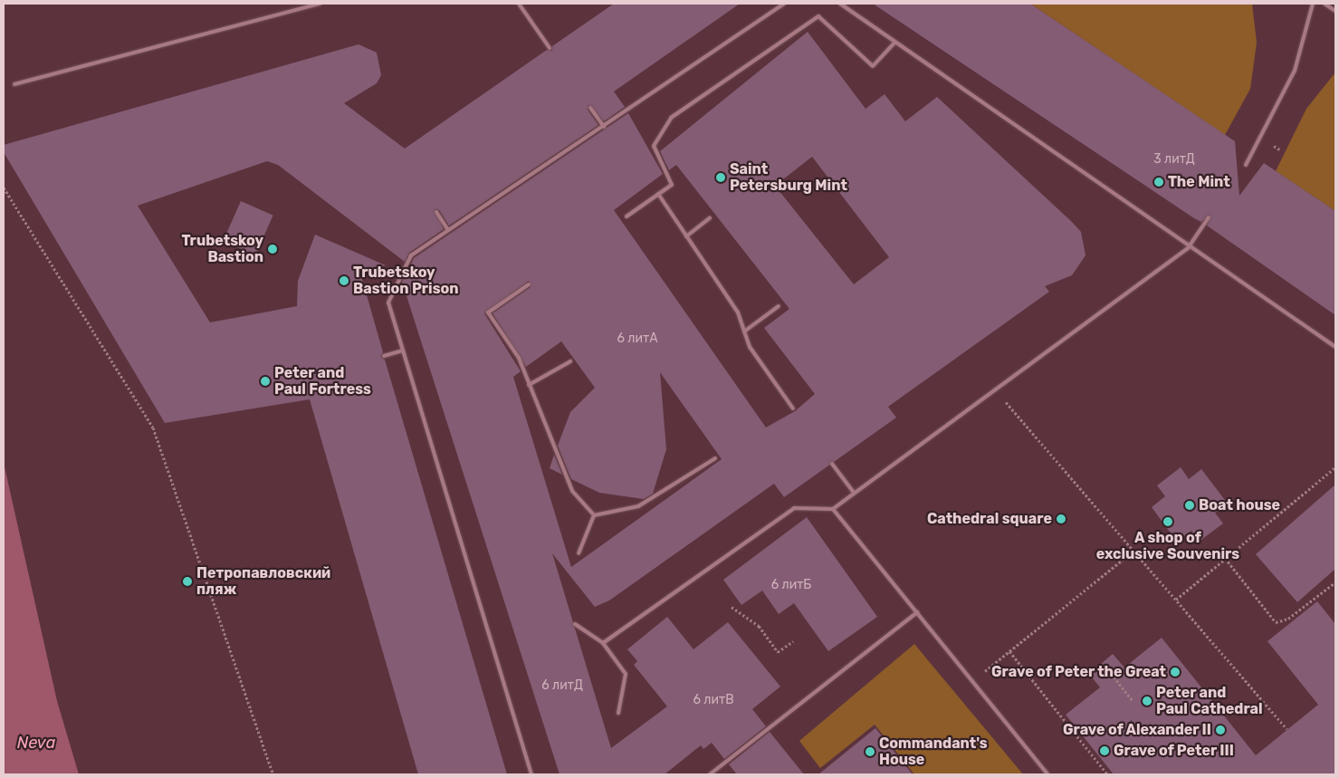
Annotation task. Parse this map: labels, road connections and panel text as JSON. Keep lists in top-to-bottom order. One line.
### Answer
{"water":["Neva"],"places":["Saint Petersburg Mint","The Mint","Trubetskoy Bastion","Trubetskoy Bastion Prison","Peter and Paul Fortress","Boat house","Cathedral square","A shop of exclusive Souvenirs","Петропавловский пляж","Grave of Peter the Great","Peter and Paul Cathedral","Grave of Alexander II","Grave of Peter III","Commandant's House"],"house_numbers":["3 литД","6 литА","6 литБ","6 литД","6 литВ"]}
